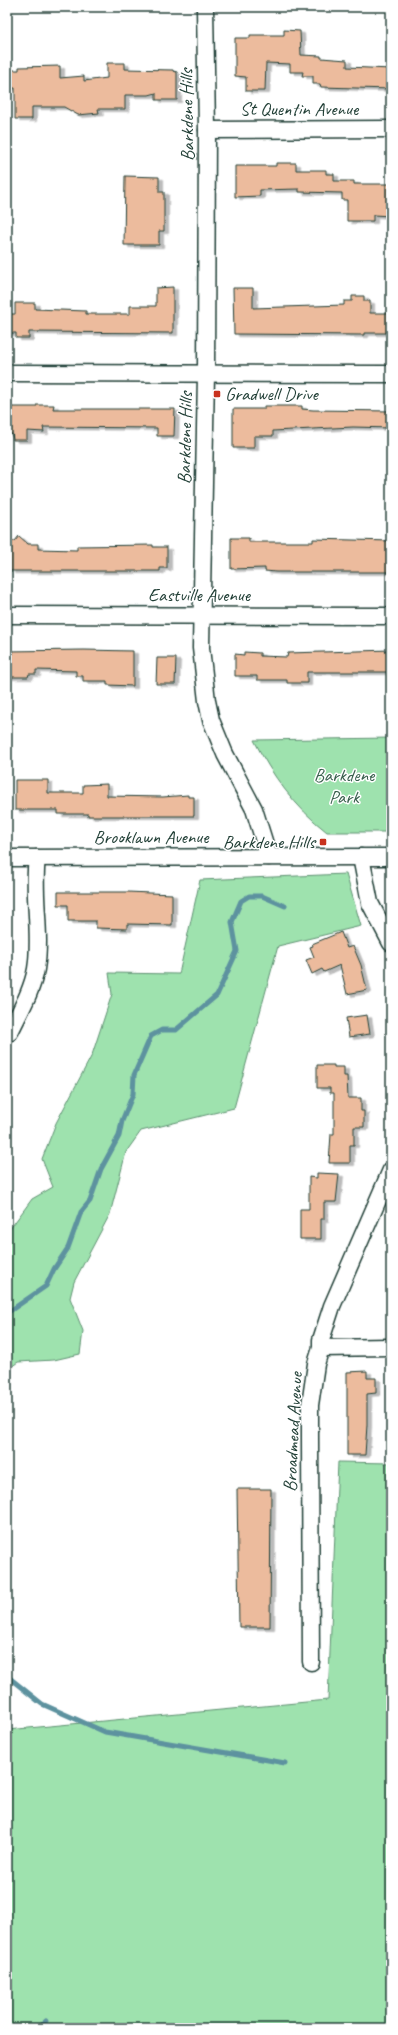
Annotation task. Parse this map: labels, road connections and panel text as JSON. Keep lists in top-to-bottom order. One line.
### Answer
{"streets":{"street":["St Quentin Avenue","Barkdene Hills","Eastville Avenue","Brooklawn Avenue","Broadmead Avenue"]},"crossings":[["St Quentin Avenue","Barkdene Hills"],["Barkdene Hills","Eastville Avenue"],["Barkdene Hills","Brooklawn Avenue"]],"parks":["Barkdene Park"],"places":{"transit":["Gradwell Drive","Barkdene Hills"]}}
